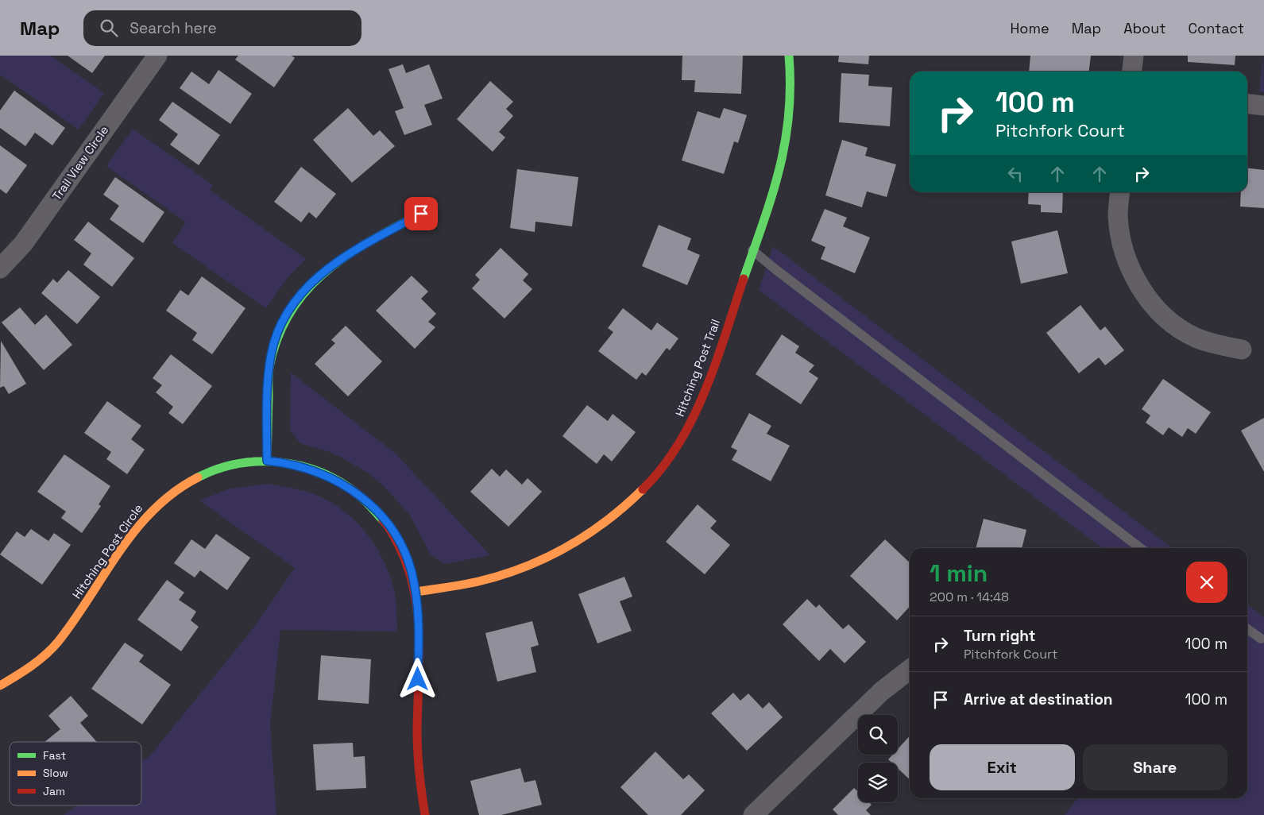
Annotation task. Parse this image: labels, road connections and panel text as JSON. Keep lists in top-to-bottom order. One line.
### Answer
{"streets":{"street":["Trail View Circle","Hitching Post Trail","Hitching Post Circle"]},"crossings":[["Hitching Post Trail","Hitching Post Circle"]],"legend":["Fast","Slow","Jam"],"page":{"header":"Map","search":"Search here","nav":["Home","Map","About","Contact"],"turn":["100 m","Pitchfork Court"],"heading":["1 min","200 m · 14:48"],"list":[{"name":"Turn right","note":"Pitchfork Court","value":"100 m"},{"name":"Arrive at destination","value":"100 m"}],"buttons":["Exit","Share"]}}
